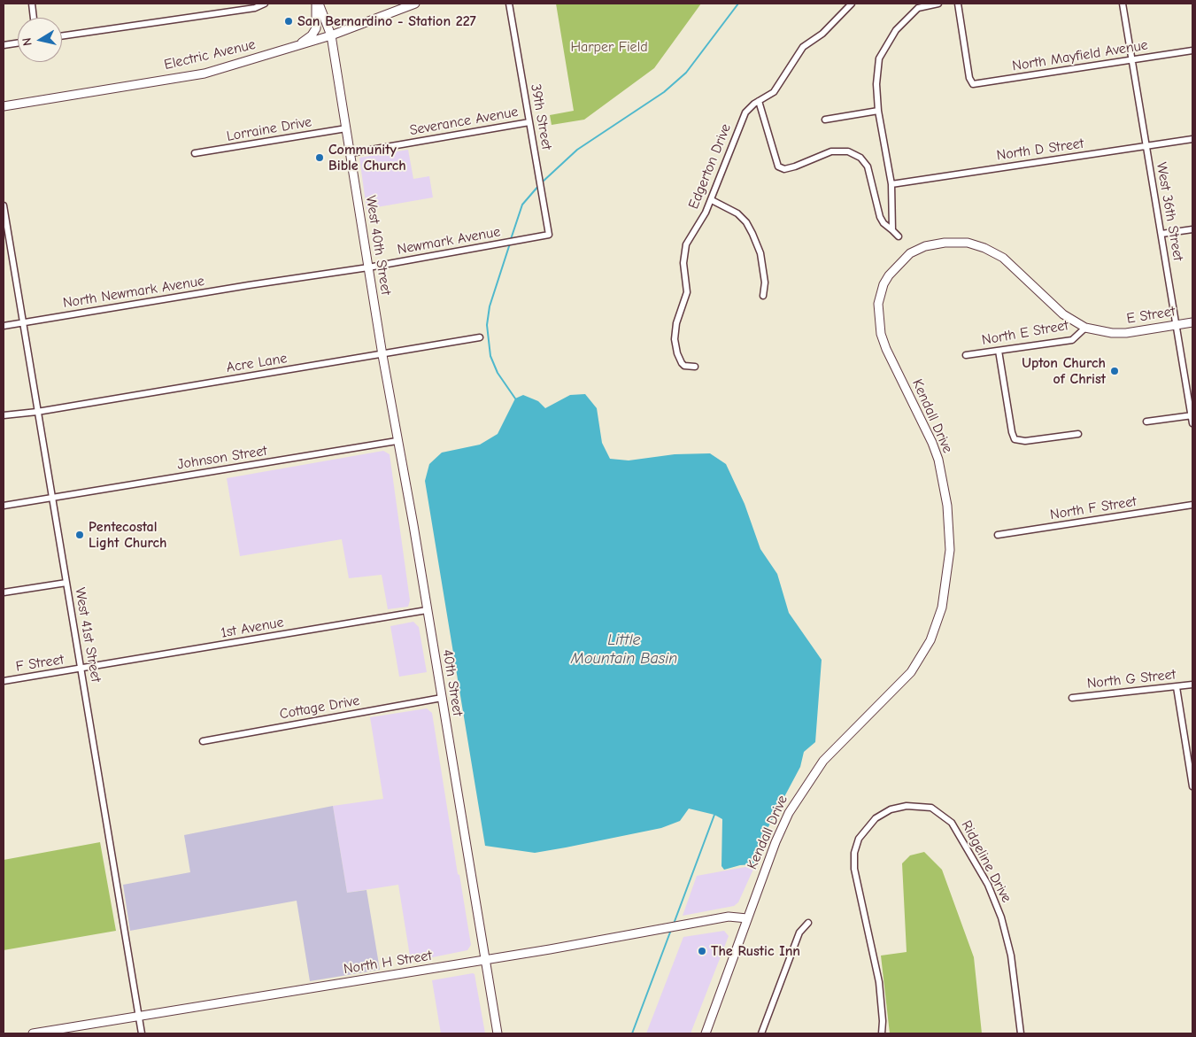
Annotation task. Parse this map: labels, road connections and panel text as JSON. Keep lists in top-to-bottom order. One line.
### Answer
{"streets":{"main road":["Electric Avenue","West 40th Street","E Street","Kendall Drive","40th Street","North H Street"],"street":["North Mayfield Avenue","39th Street","Severance Avenue","Lorraine Drive","North D Street","Edgerton Drive","West 36th Street","Newmark Avenue","North Newmark Avenue","North E Street","Acre Lane","Johnson Street","North F Street","1st Avenue","West 41st Street","F Street","North G Street","Cottage Drive","Ridgeline Drive"]},"crossings":[["Electric Avenue","West 40th Street"],["North Mayfield Avenue","West 36th Street"],["39th Street","Severance Avenue"],["39th Street","Newmark Avenue"],["Severance Avenue","West 40th Street"],["Lorraine Drive","West 40th Street"],["North D Street","West 36th Street"],["West 36th Street","E Street"],["Newmark Avenue","West 40th Street"],["Newmark Avenue","North Newmark Avenue"],["West 40th Street","40th Street"],["North Newmark Avenue","West 41st Street"],["E Street","Kendall Drive"],["North E Street","Kendall Drive"],["Acre Lane","West 41st Street"],["Acre Lane","40th Street"],["Kendall Drive","North H Street"],["Johnson Street","West 41st Street"],["Johnson Street","40th Street"],["1st Avenue","West 41st Street"],["1st Avenue","F Street"],["1st Avenue","40th Street"],["West 41st Street","F Street"],["West 41st Street","North H Street"],["40th Street","Cottage Drive"],["40th Street","North H Street"]],"water":["Little Mountain Basin"],"parks":["Harper Field"],"places":["San Bernardino - Station 227","Community Bible Church","Upton Church of Christ","Pentecostal Light Church","The Rustic Inn"],"north":"left"}
